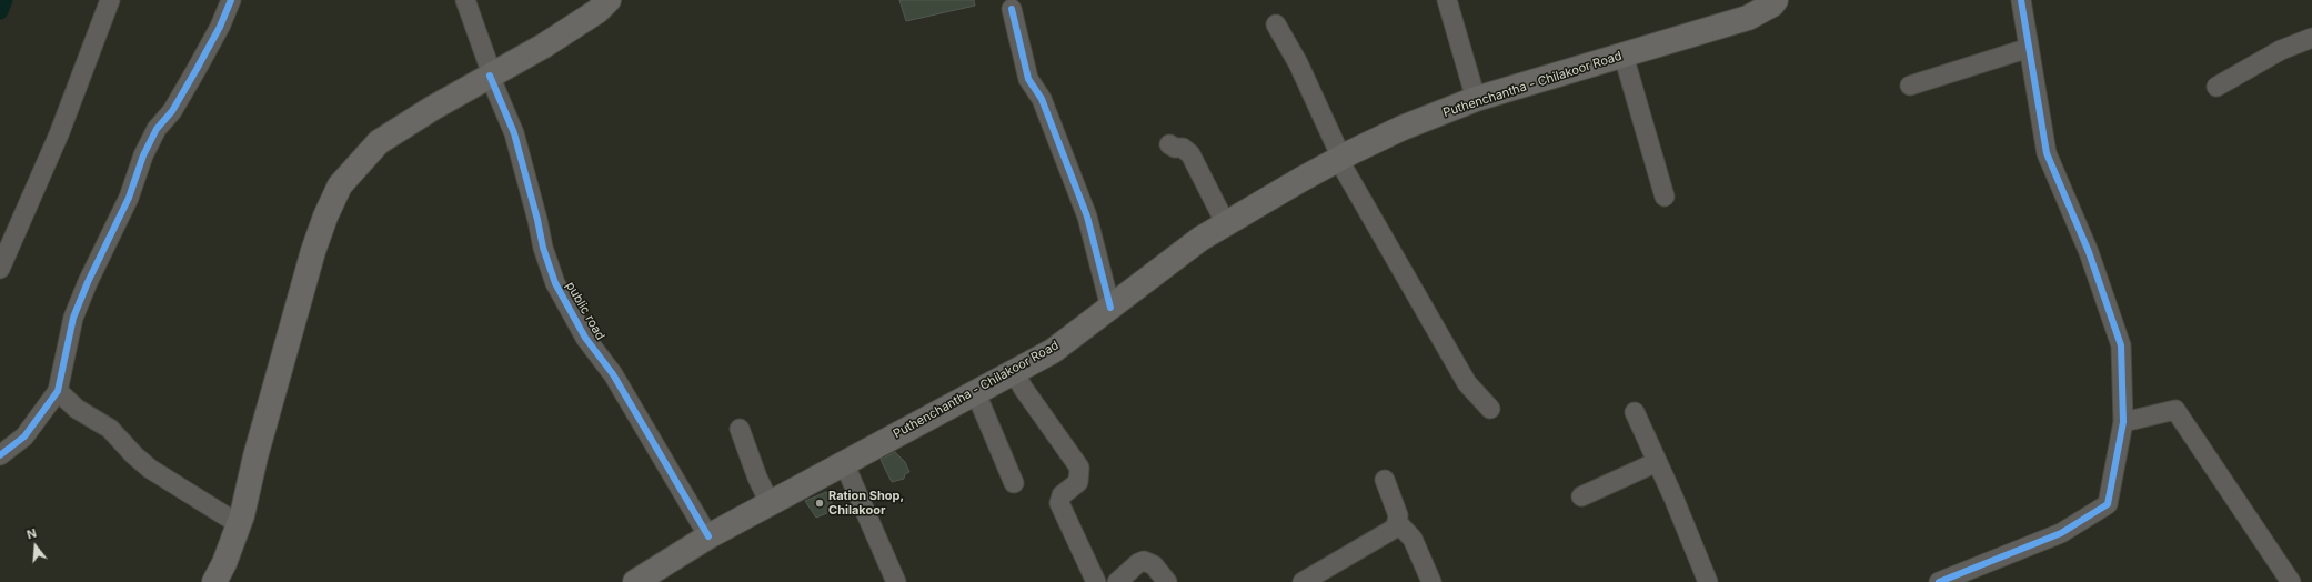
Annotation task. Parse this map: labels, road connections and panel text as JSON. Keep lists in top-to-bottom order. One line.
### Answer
{"streets":{"main road":["Puthenchantha - Chilakoor Road"],"street":["public road"]},"crossings":[["Puthenchantha - Chilakoor Road","public road"]],"places":["Ration Shop, Chilakoor"],"north":"top"}
